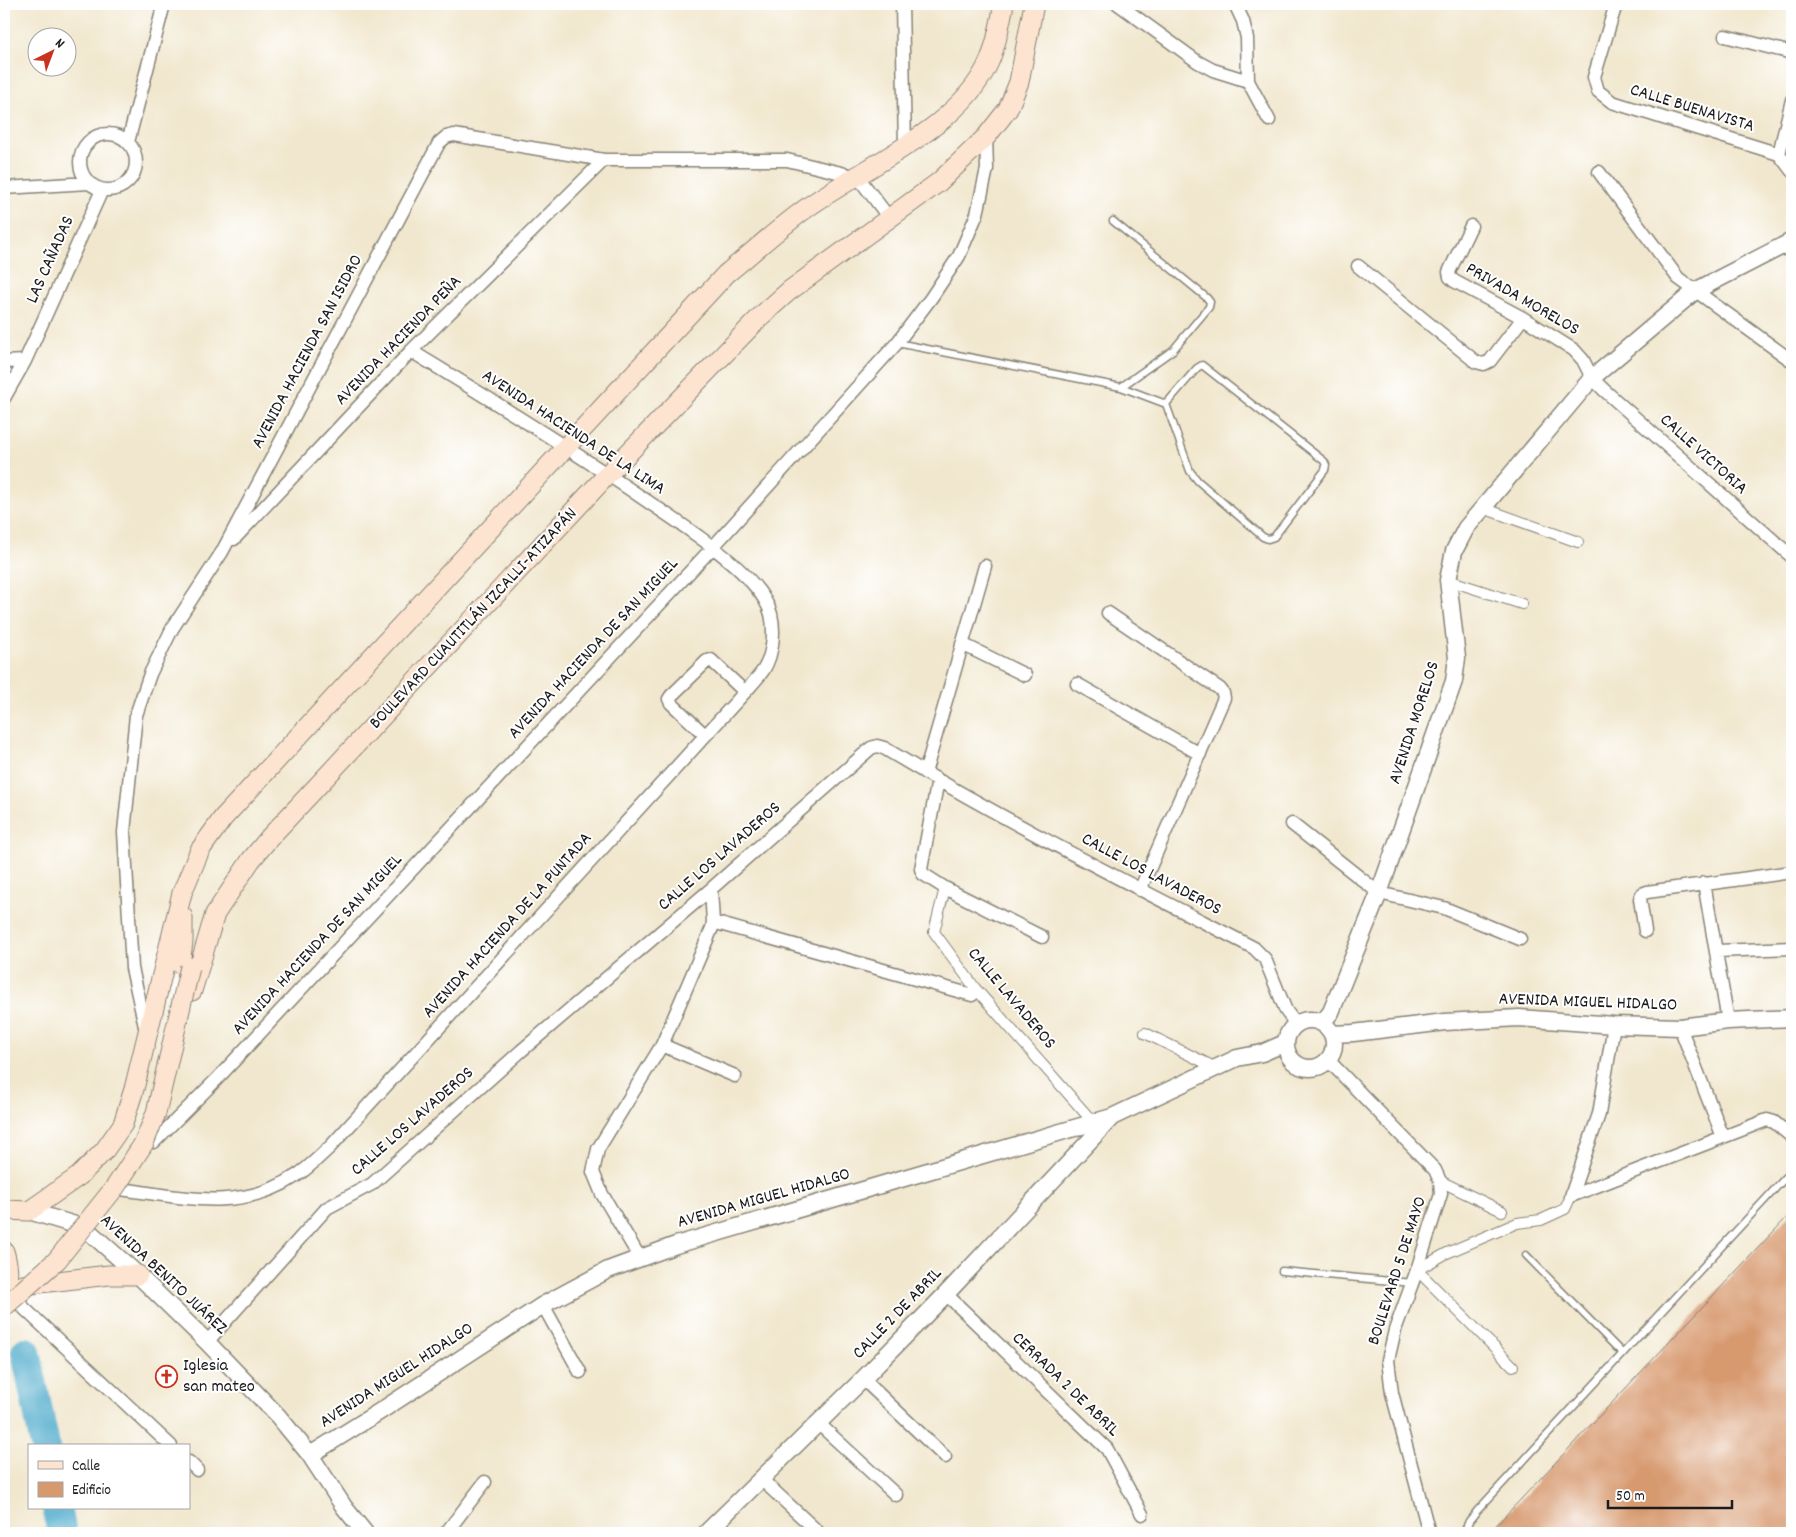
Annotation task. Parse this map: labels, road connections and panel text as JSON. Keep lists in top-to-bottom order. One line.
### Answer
{"streets":{"main road":["BOULEVARD CUAUTITLÁN IZCALLI-ATIZAPÁN"],"street":["CALLE BUENAVISTA","LAS CAÑADAS","PRIVADA MORELOS","AVENIDA HACIENDA PEÑA","AVENIDA HACIENDA SAN ISIDRO","AVENIDA HACIENDA DE LA LIMA","CALLE VICTORIA","AVENIDA HACIENDA DE SAN MIGUEL","AVENIDA MORELOS","CALLE LOS LAVADEROS","AVENIDA HACIENDA DE LA PUNTADA","CALLE LAVADEROS","AVENIDA MIGUEL HIDALGO","BOULEVARD 5 DE MAYO","AVENIDA BENITO JUÁREZ","CALLE 2 DE ABRIL","CERRADA 2 DE ABRIL"]},"crossings":[["PRIVADA MORELOS","CALLE VICTORIA"],["PRIVADA MORELOS","AVENIDA MORELOS"],["AVENIDA HACIENDA PEÑA","AVENIDA HACIENDA SAN ISIDRO"],["AVENIDA HACIENDA PEÑA","AVENIDA HACIENDA DE LA LIMA"],["AVENIDA HACIENDA DE LA LIMA","BOULEVARD CUAUTITLÁN IZCALLI-ATIZAPÁN"],["AVENIDA HACIENDA DE LA LIMA","AVENIDA HACIENDA DE SAN MIGUEL"],["AVENIDA HACIENDA DE LA LIMA","AVENIDA HACIENDA DE LA PUNTADA"],["CALLE VICTORIA","AVENIDA MORELOS"],["BOULEVARD CUAUTITLÁN IZCALLI-ATIZAPÁN","AVENIDA HACIENDA DE SAN MIGUEL"],["BOULEVARD CUAUTITLÁN IZCALLI-ATIZAPÁN","AVENIDA HACIENDA DE LA PUNTADA"],["BOULEVARD CUAUTITLÁN IZCALLI-ATIZAPÁN","AVENIDA BENITO JUÁREZ"],["AVENIDA HACIENDA DE SAN MIGUEL","AVENIDA HACIENDA DE LA PUNTADA"],["AVENIDA MORELOS","CALLE LOS LAVADEROS"],["AVENIDA MORELOS","AVENIDA MIGUEL HIDALGO"],["AVENIDA MORELOS","BOULEVARD 5 DE MAYO"],["CALLE LOS LAVADEROS","AVENIDA MIGUEL HIDALGO"],["CALLE LOS LAVADEROS","BOULEVARD 5 DE MAYO"],["CALLE LOS LAVADEROS","AVENIDA BENITO JUÁREZ"],["CALLE LAVADEROS","AVENIDA MIGUEL HIDALGO"],["AVENIDA MIGUEL HIDALGO","BOULEVARD 5 DE MAYO"],["AVENIDA MIGUEL HIDALGO","AVENIDA BENITO JUÁREZ"],["AVENIDA MIGUEL HIDALGO","CALLE 2 DE ABRIL"],["CALLE 2 DE ABRIL","CERRADA 2 DE ABRIL"]],"places":{"church":["Iglesia san mateo"]},"legend":["Calle","Edificio"],"scale_bar":"50 m","north":"top right"}
